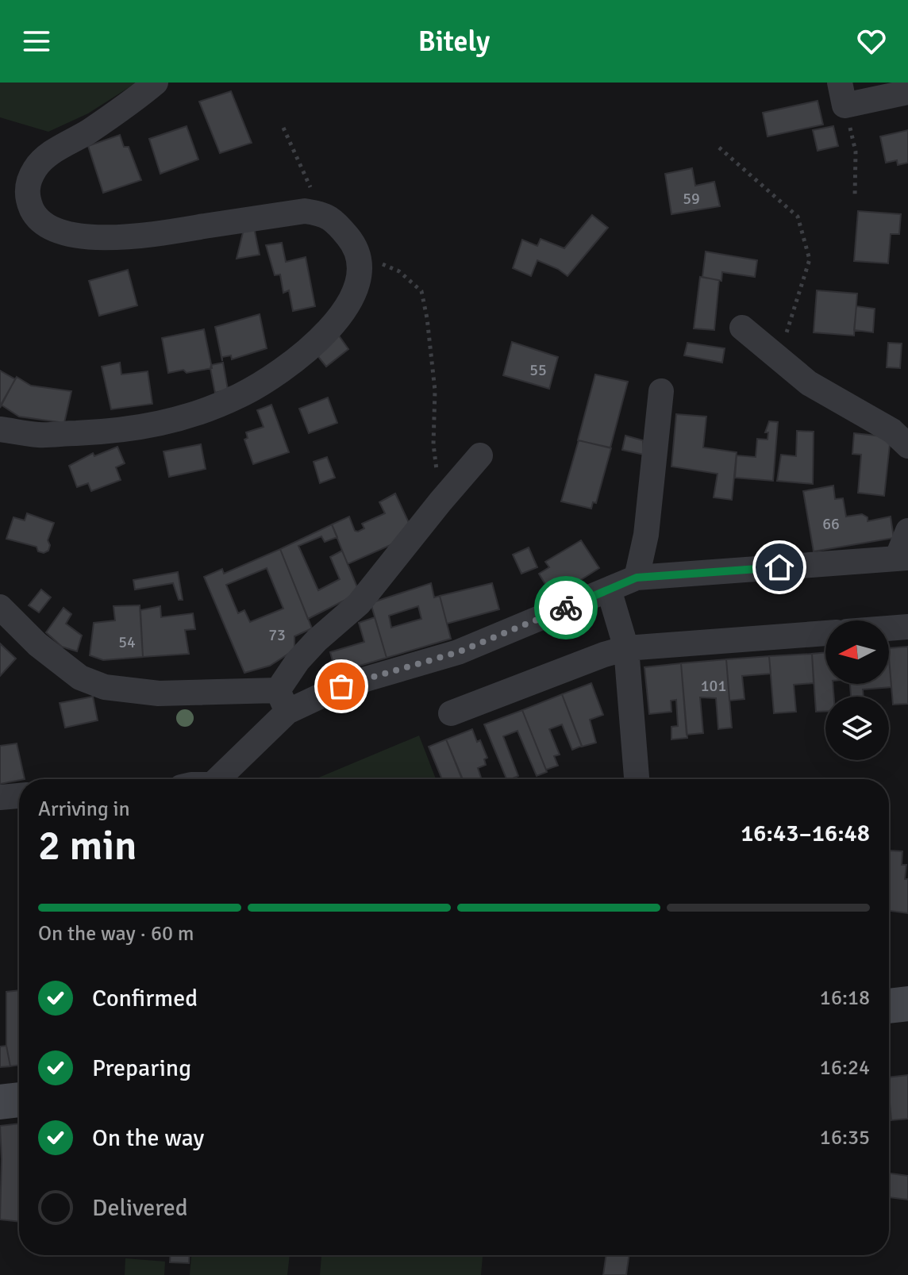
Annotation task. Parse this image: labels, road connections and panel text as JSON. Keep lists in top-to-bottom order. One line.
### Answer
{"house_numbers":["59","55","66","73","54","101"],"north":"left","page":{"header":"Bitely","heading":["2 min","Arriving in","16:43–16:48"],"bar":"On the way · 60 m","list":[["Confirmed","16:18"],["Preparing","16:24"],["On the way","16:35"],"Delivered"]}}
